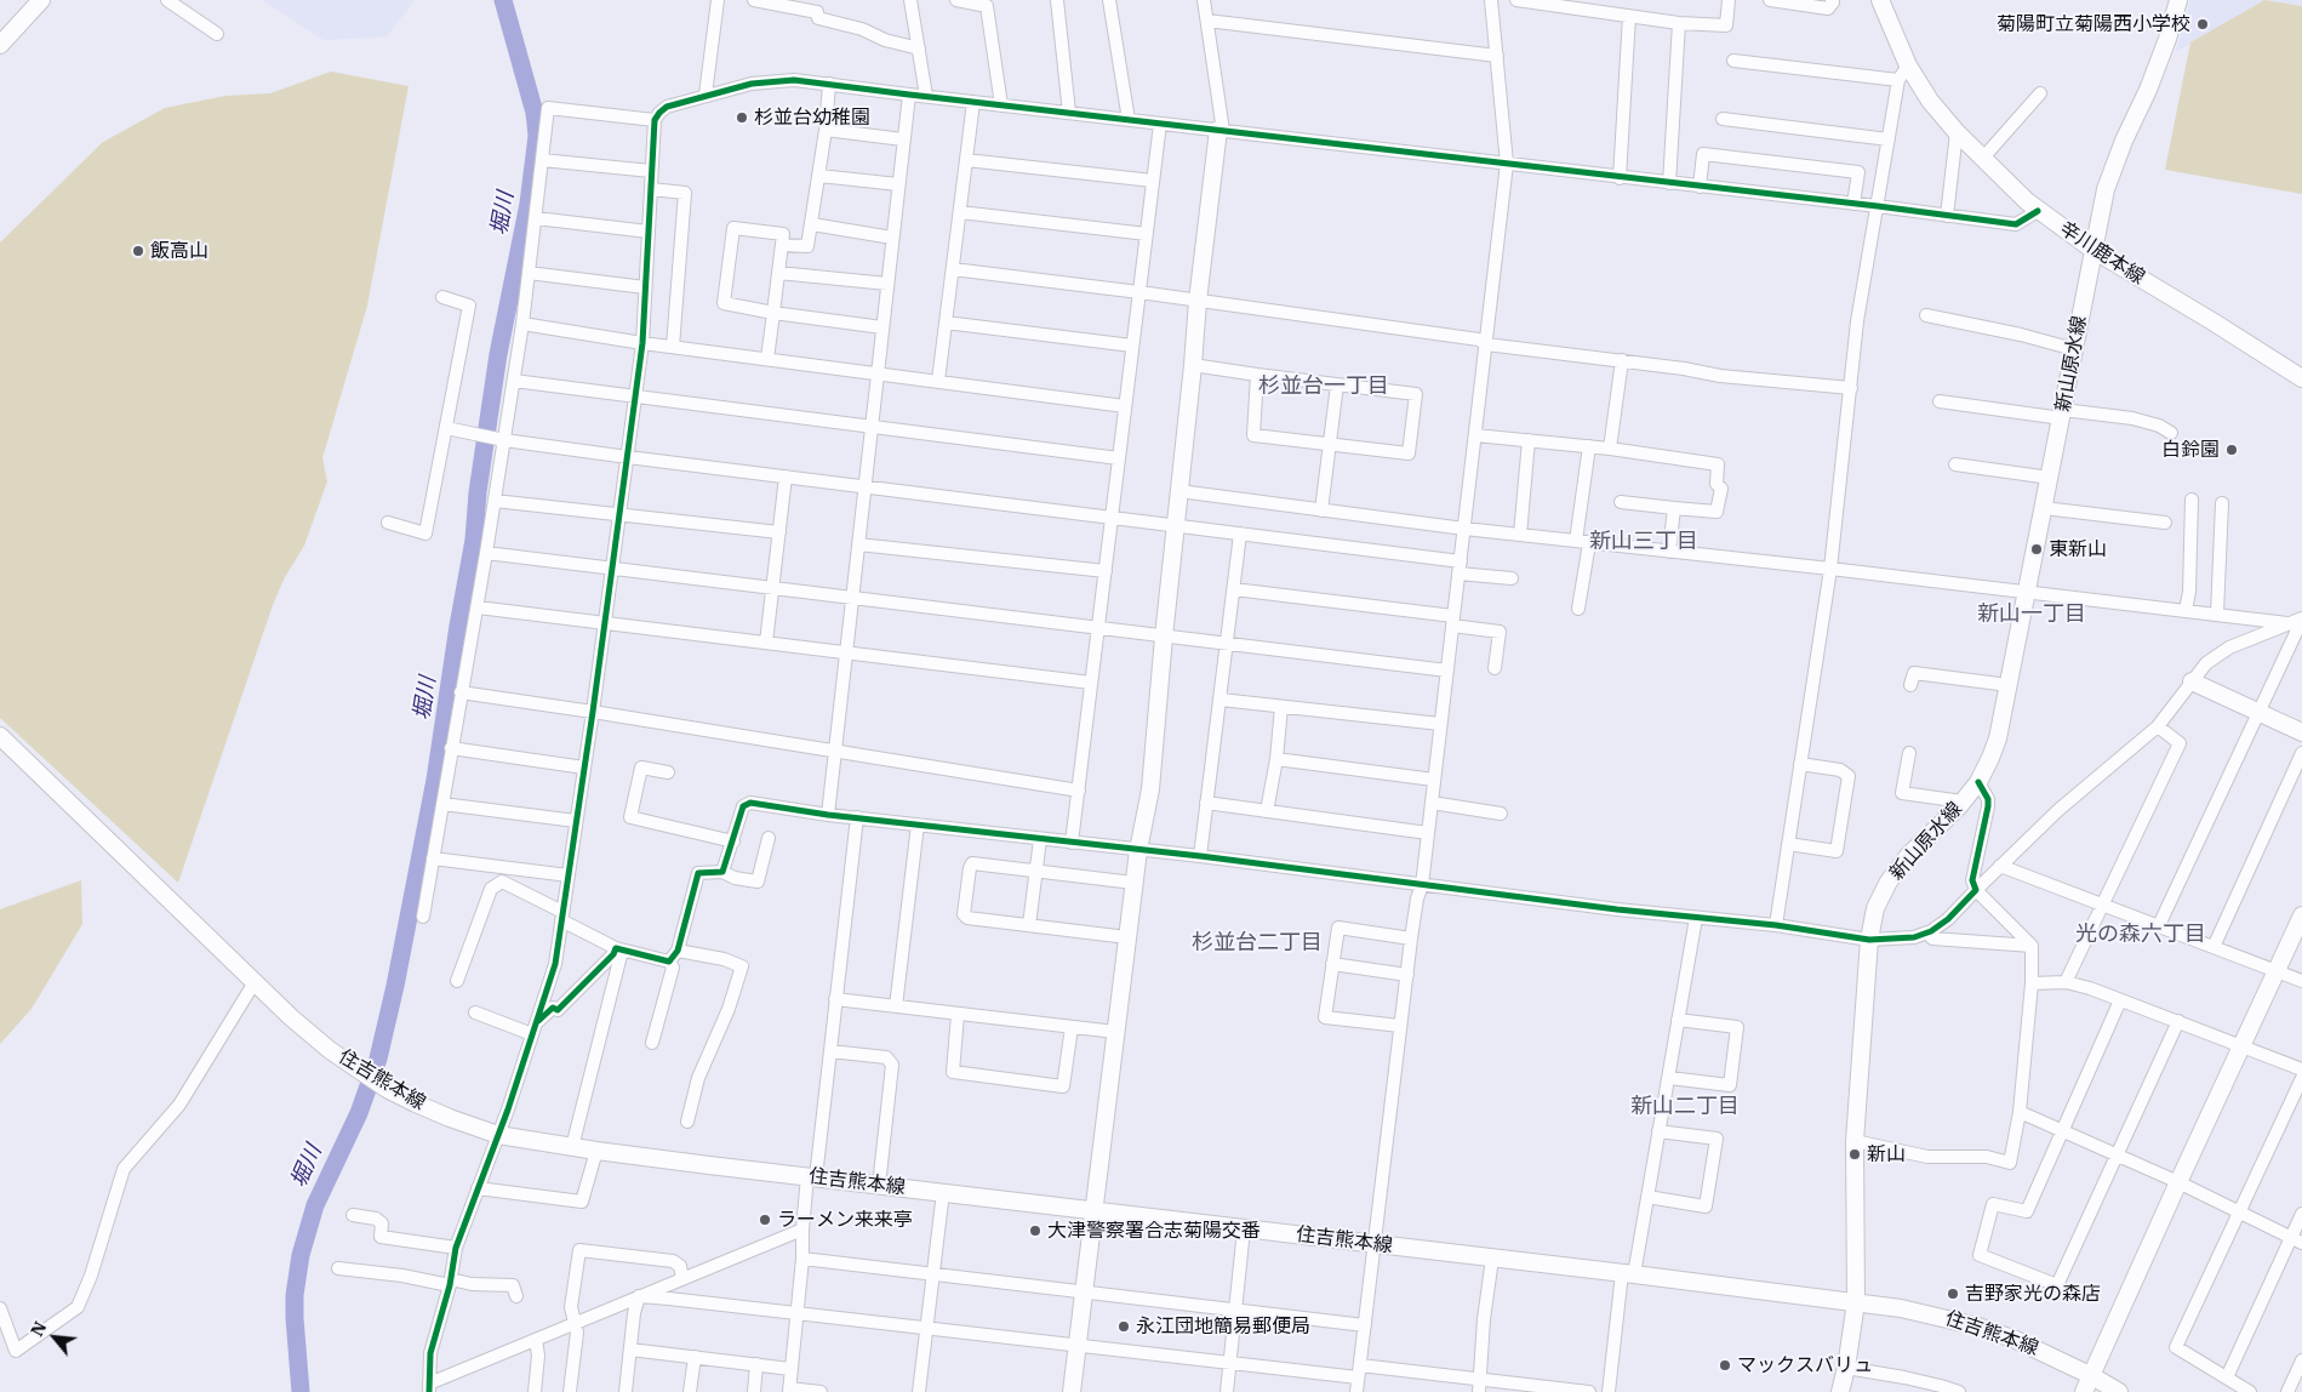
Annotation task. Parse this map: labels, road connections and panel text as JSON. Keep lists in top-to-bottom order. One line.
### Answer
{"streets":{"main road":["辛川鹿本線","新山原水線","住吉熊本線"]},"crossings":[["辛川鹿本線","新山原水線"],["新山原水線","住吉熊本線"]],"districts":["杉並台一丁目","新山三丁目","新山一丁目","光の森六丁目","杉並台二丁目","新山二丁目"],"water":["堀川"],"places":["菊陽町立菊陽西小学校","杉並台幼稚園","飯高山","白鈴園","東新山","新山","ラーメン来来亭","大津警察署合志菊陽交番","吉野家光の森店","永江団地簡易郵便局","マックスバリュ"],"north":"top left"}
